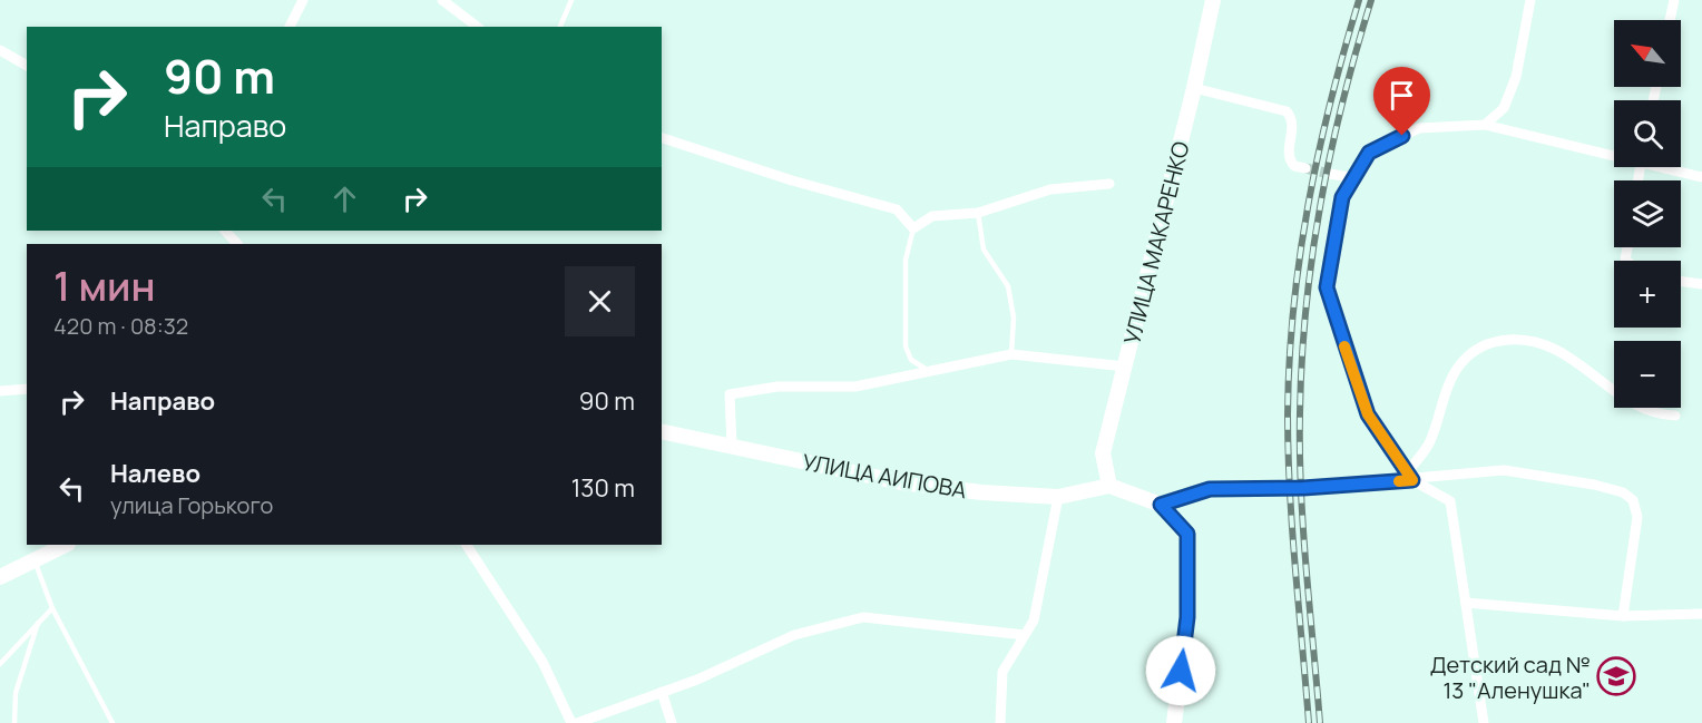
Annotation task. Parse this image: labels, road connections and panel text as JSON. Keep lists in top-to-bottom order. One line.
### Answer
{"streets":{"main road":["УЛИЦА МАКАРЕНКО","УЛИЦА АИПОВА"]},"crossings":[["УЛИЦА МАКАРЕНКО","УЛИЦА АИПОВА"]],"places":{"school or university":["Детский сад № 13 \"Аленушка\""]},"north":"top left","page":{"map_buttons":["+","−"],"turn":["90 m","Направо"],"heading":["1 мин","420 m · 08:32"],"list":[{"name":"Направо","value":"90 m"},{"name":"Налево","note":"улица Горького","value":"130 m"}]}}
